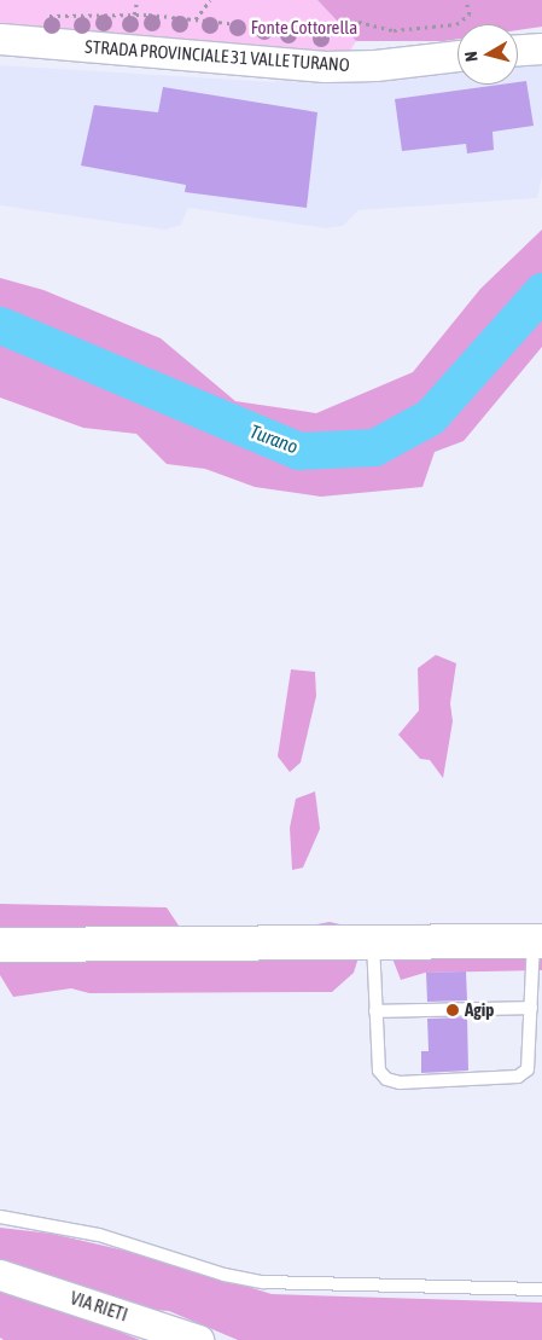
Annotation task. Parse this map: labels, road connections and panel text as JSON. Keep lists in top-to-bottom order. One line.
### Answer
{"streets":{"street":["STRADA PROVINCIALE 31 VALLE TURANO","VIA RIETI"]},"water":["Turano"],"parks":["Fonte Cottorella"],"places":["Agip"],"north":"left"}
